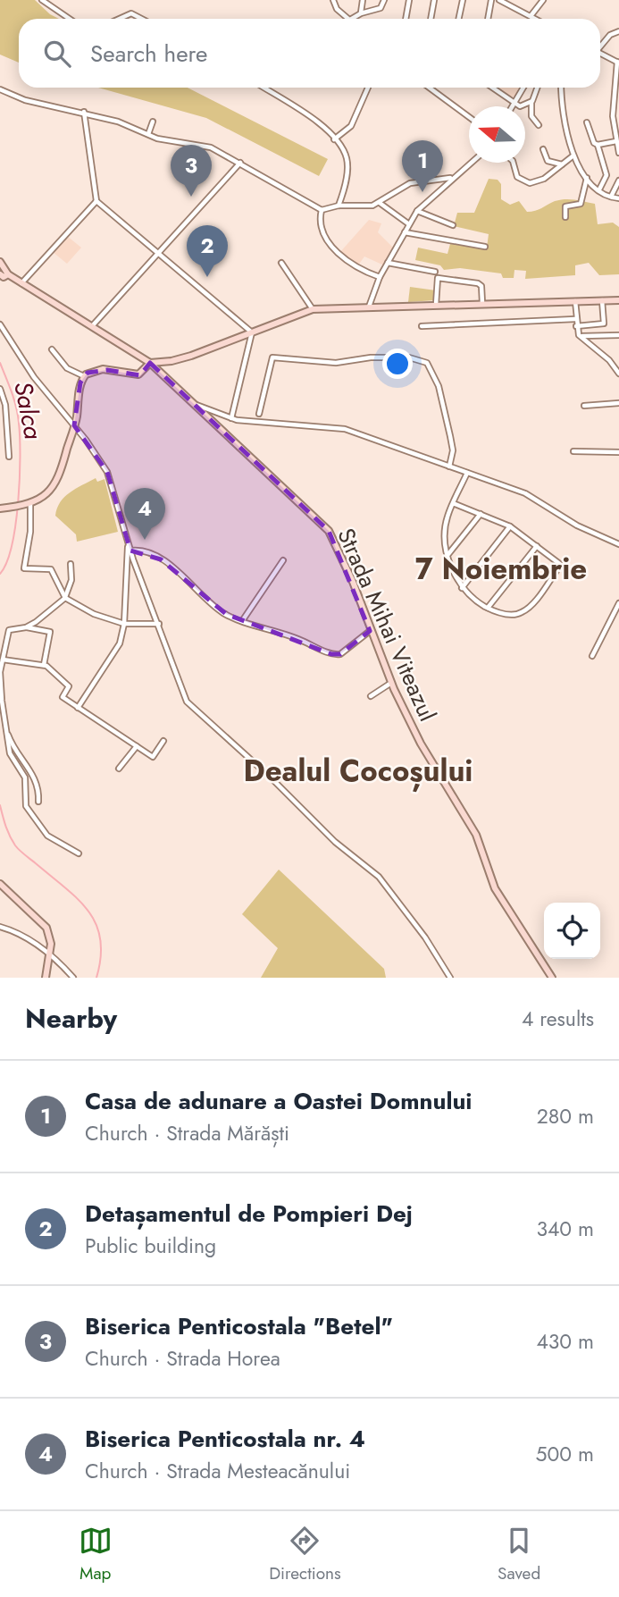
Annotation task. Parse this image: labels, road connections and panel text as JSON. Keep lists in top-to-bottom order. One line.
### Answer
{"streets":{"main road":["Strada Mihai Viteazul"]},"districts":["7 Noiembrie","Dealul Cocoșului"],"water":["Salca"],"north":"left","page":{"search":"Search here","pins":["1","3","2","4"],"heading":["Nearby","4 results"],"list":[{"mark":"1","name":"Casa de adunare a Oastei Domnului","note":"Church · Strada Mărăști","value":"280 m"},{"mark":"2","name":"Detașamentul de Pompieri Dej","note":"Public building","value":"340 m"},{"mark":"3","name":"Biserica Penticostala \"Betel\"","note":"Church · Strada Horea","value":"430 m"},{"mark":"4","name":"Biserica Penticostala nr. 4","note":"Church · Strada Mesteacănului","value":"500 m"}],"nav":["Map","Directions","Saved"]}}
